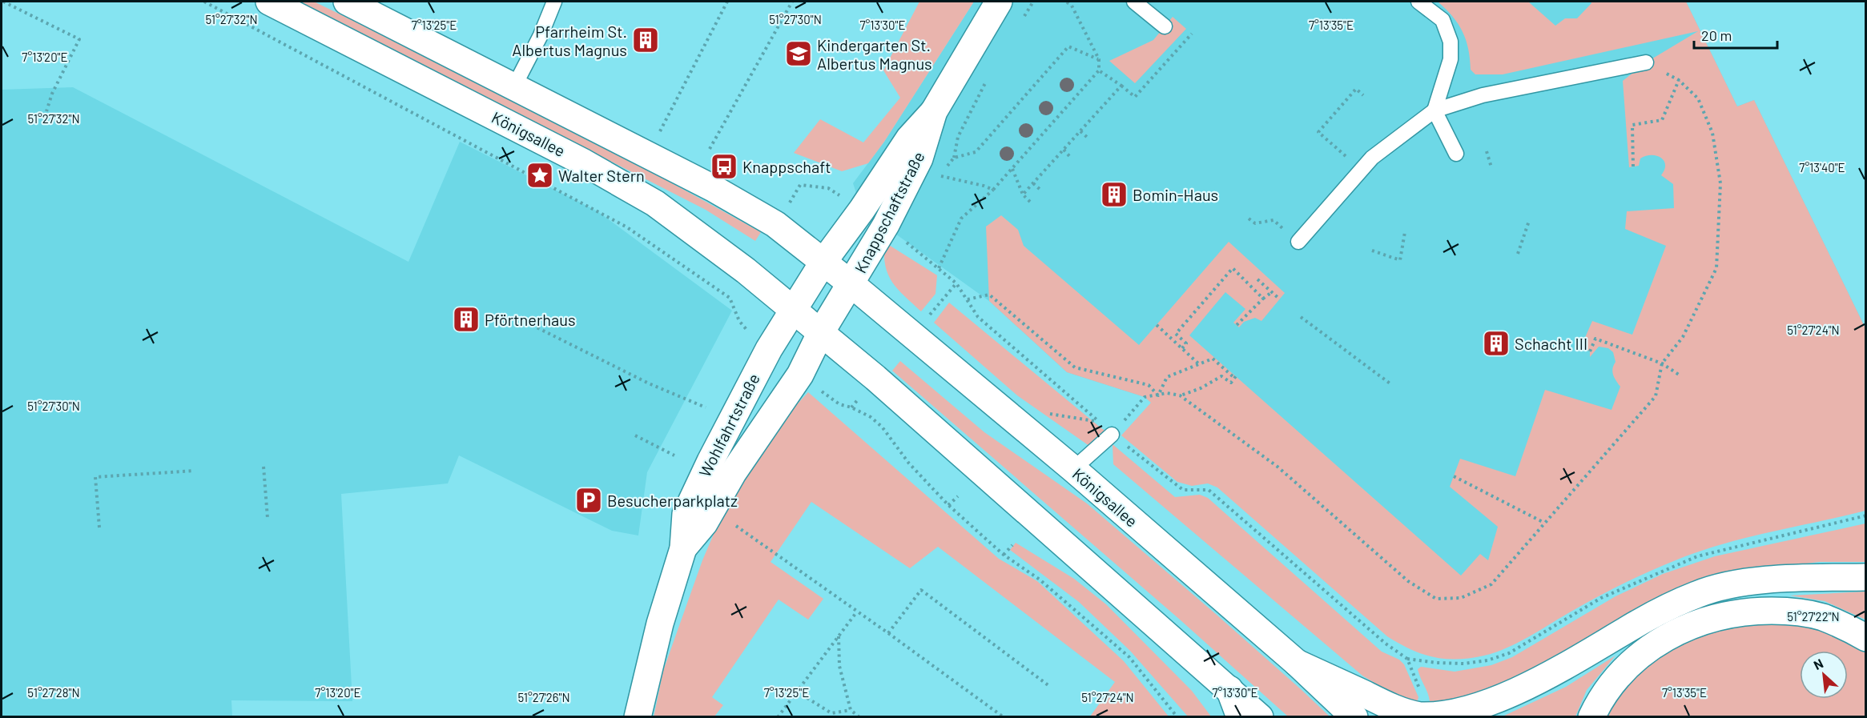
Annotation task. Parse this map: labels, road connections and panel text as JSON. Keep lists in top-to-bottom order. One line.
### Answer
{"streets":{"main road":["Königsallee","Knappschaftstraße","Wohlfahrtstraße"]},"crossings":[["Königsallee","Knappschaftstraße"],["Königsallee","Wohlfahrtstraße"]],"places":{"building":["Pfarrheim St. Albertus Magnus","Bomin-Haus","Pförtnerhaus","Schacht III"],"school or university":["Kindergarten St. Albertus Magnus"],"bus stop":["Knappschaft"],"place":["Walter Stern"],"parking":["Besucherparkplatz"]},"scale_bar":"20 m","north":"top left","coordinates":["51°27'32\"N","51°27'30\"N","7°13'25\"E","7°13'30\"E","7°13'35\"E","7°13'20\"E","7°13'40\"E","51°27'24\"N","51°27'22\"N","51°27'28\"N","51°27'26\"N"]}
